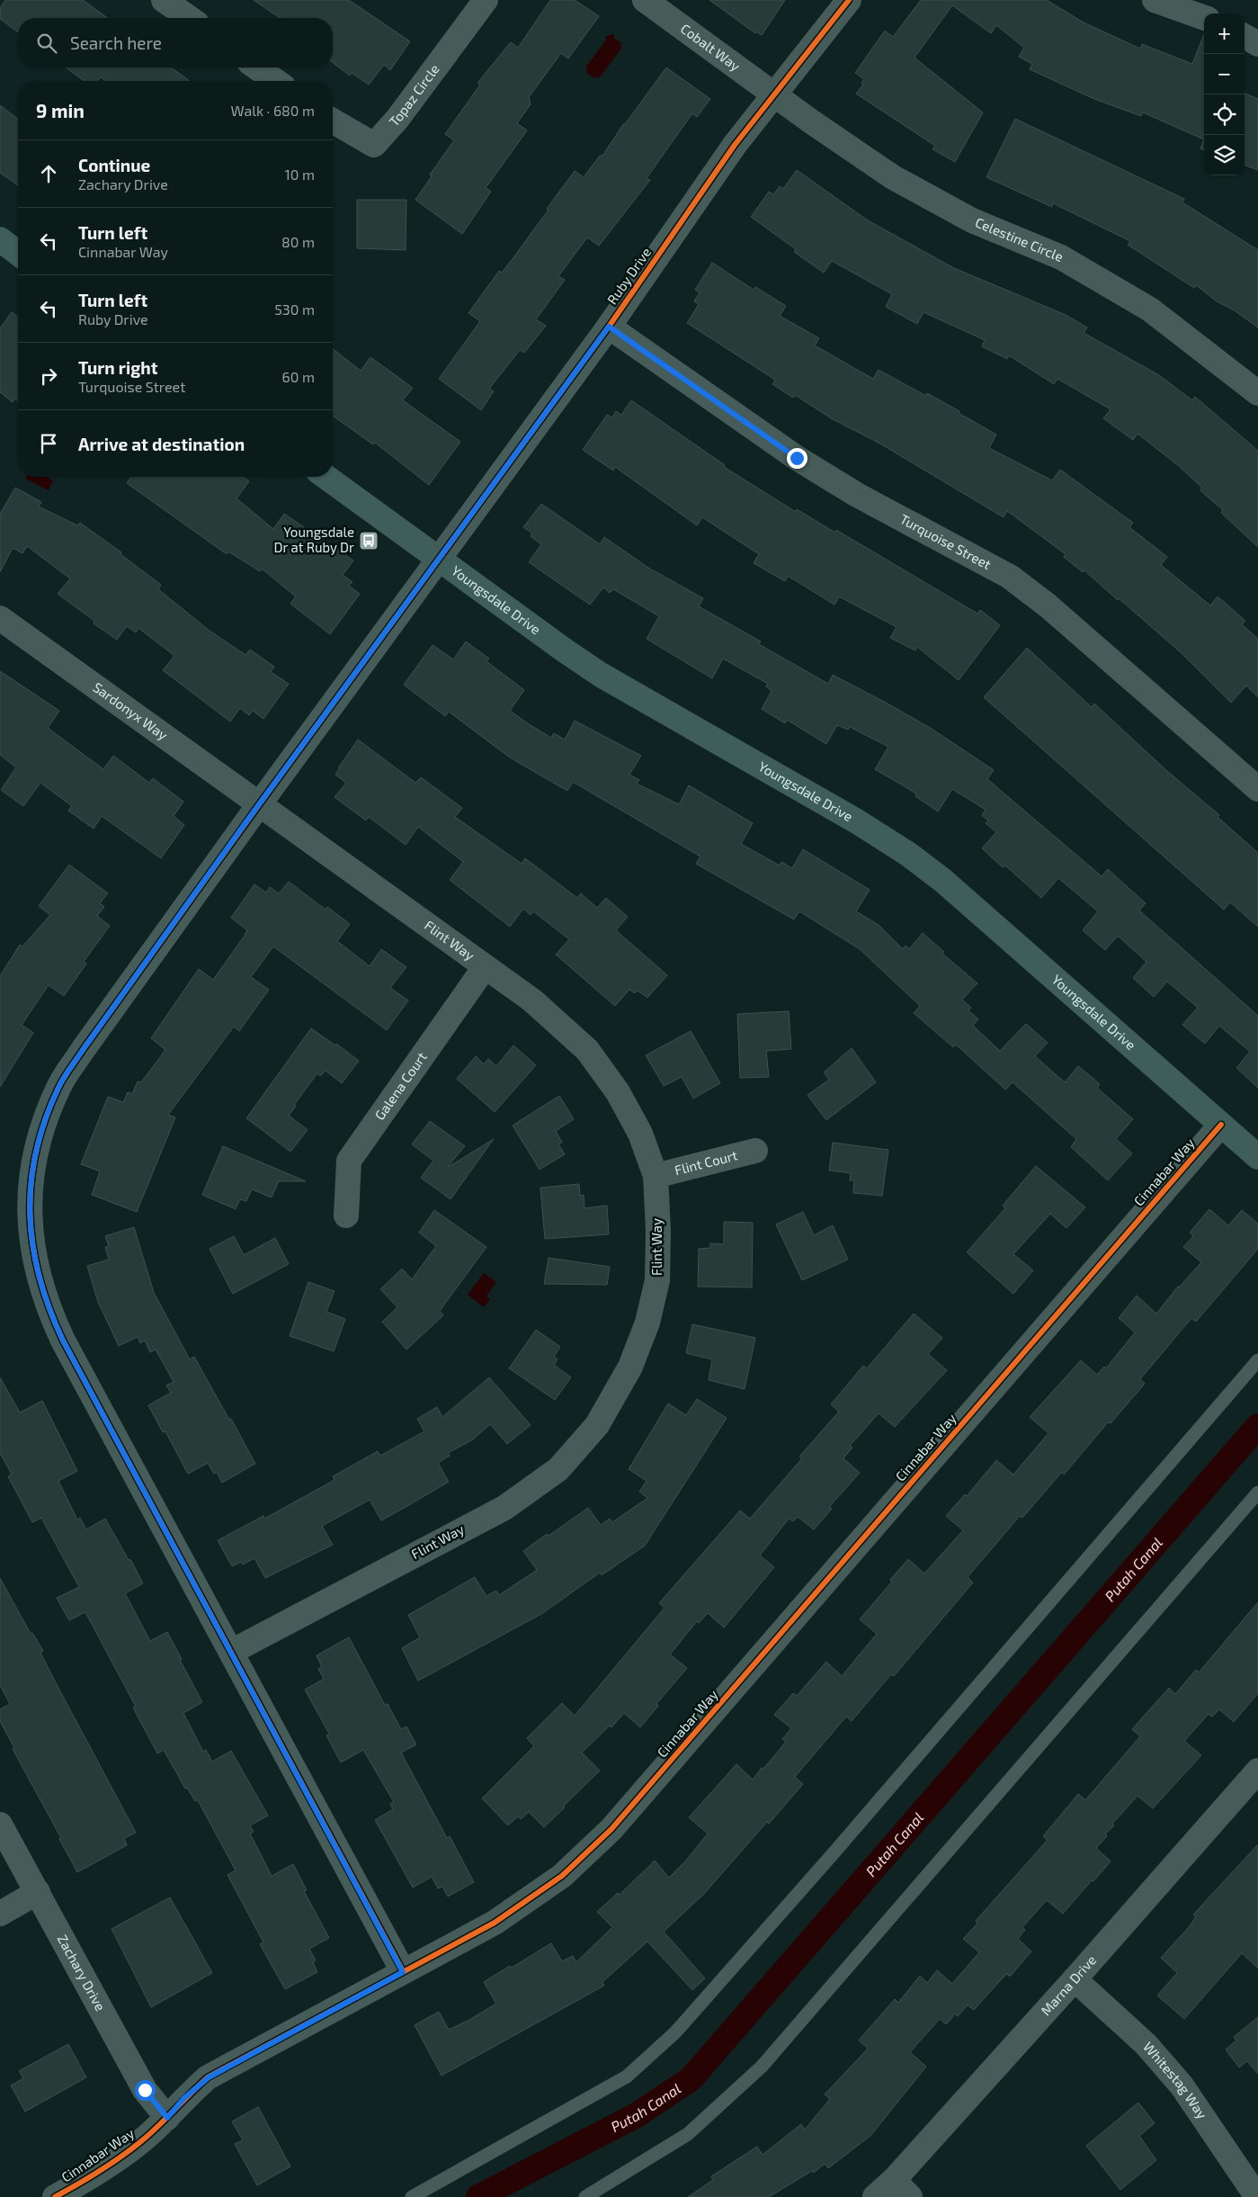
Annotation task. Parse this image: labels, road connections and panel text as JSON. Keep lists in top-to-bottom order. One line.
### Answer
{"streets":{"street":["Cobalt Way","Topaz Circle","Celestine Circle","Ruby Drive","Turquoise Street","Youngsdale Drive","Sardonyx Way","Flint Way","Galena Court","Flint Court","Cinnabar Way","Zachary Drive","Marna Drive","Whitestag Way"]},"crossings":[["Cobalt Way","Celestine Circle"],["Cobalt Way","Ruby Drive"],["Celestine Circle","Ruby Drive"],["Ruby Drive","Turquoise Street"],["Ruby Drive","Youngsdale Drive"],["Ruby Drive","Sardonyx Way"],["Ruby Drive","Flint Way"],["Ruby Drive","Cinnabar Way"],["Youngsdale Drive","Cinnabar Way"],["Sardonyx Way","Flint Way"],["Flint Way","Galena Court"],["Flint Way","Flint Court"],["Cinnabar Way","Zachary Drive"],["Marna Drive","Whitestag Way"]],"water":["Putah Canal"],"places":{"bus stop":["Youngsdale Dr at Ruby Dr"]},"page":{"map_buttons":["+","−"],"search":"Search here","heading":["9 min","Walk · 680 m"],"list":[["Continue","Zachary Drive","10 m"],["Turn left","Cinnabar Way","80 m"],["Turn left","Ruby Drive","530 m"],["Turn right","Turquoise Street","60 m"],"Arrive at destination"]}}
